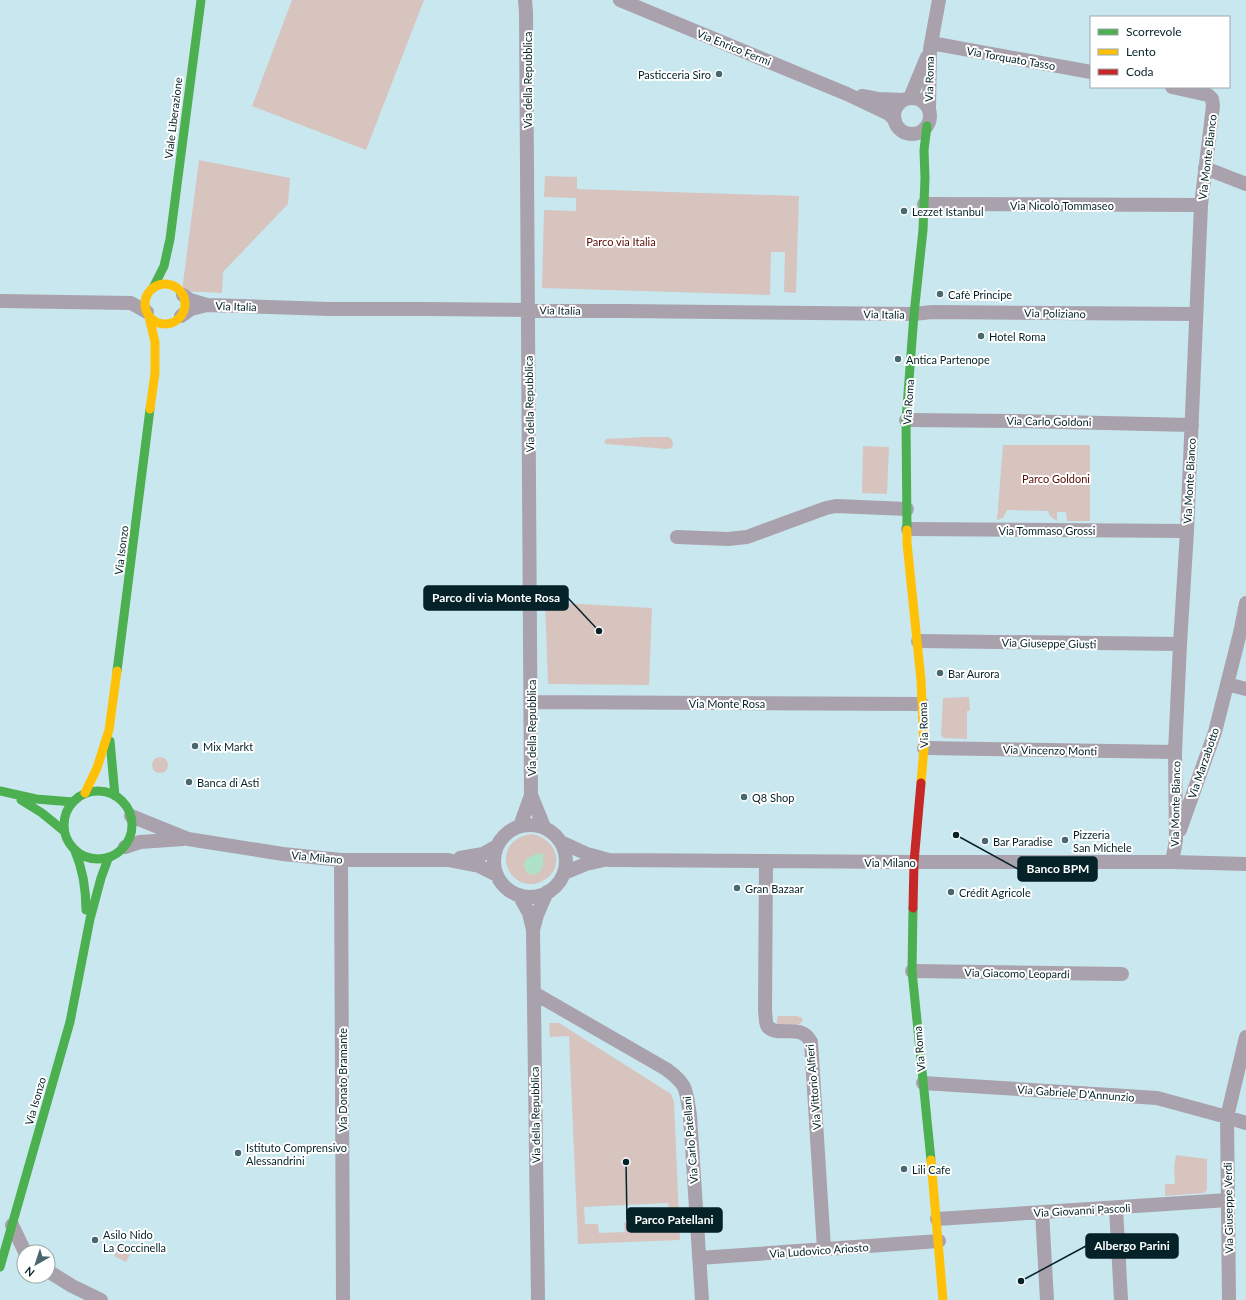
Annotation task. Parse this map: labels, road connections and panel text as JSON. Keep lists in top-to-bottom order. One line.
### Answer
{"streets":{"street":["Via Enrico Fermi","Via Torquato Tasso","Via Roma","Via della Repubblica","Viale Liberazione","Via Monte Bianco","Via Nicolò Tommaseo","Via Italia","Via Poliziano","Via Carlo Goldoni","Via Tommaso Grossi","Via Isonzo","Via Giuseppe Giusti","Via Monte Rosa","Via Vincenzo Monti","Via Marzabotto","Via Milano","Via Giacomo Leopardi","Via Donato Bramante","Via Vittorio Alfieri","Via Gabriele D'Annunzio","Via Carlo Patellani","Via Giuseppe Verdi","Via Giovanni Pascoli","Via Ludovico Ariosto"]},"crossings":[["Via Enrico Fermi","Via Roma"],["Via Torquato Tasso","Via Roma"],["Via Roma","Via Nicolò Tommaseo"],["Via Roma","Via Italia"],["Via Roma","Via Poliziano"],["Via Roma","Via Carlo Goldoni"],["Via Roma","Via Tommaso Grossi"],["Via Roma","Via Giuseppe Giusti"],["Via Roma","Via Monte Rosa"],["Via Roma","Via Vincenzo Monti"],["Via Roma","Via Milano"],["Via Roma","Via Giacomo Leopardi"],["Via Roma","Via Gabriele D'Annunzio"],["Via Roma","Via Giovanni Pascoli"],["Via Roma","Via Ludovico Ariosto"],["Via della Repubblica","Via Italia"],["Via della Repubblica","Via Monte Rosa"],["Via della Repubblica","Via Milano"],["Via della Repubblica","Via Carlo Patellani"],["Viale Liberazione","Via Italia"],["Viale Liberazione","Via Isonzo"],["Via Monte Bianco","Via Nicolò Tommaseo"],["Via Monte Bianco","Via Poliziano"],["Via Monte Bianco","Via Carlo Goldoni"],["Via Monte Bianco","Via Tommaso Grossi"],["Via Monte Bianco","Via Giuseppe Giusti"],["Via Monte Bianco","Via Vincenzo Monti"],["Via Monte Bianco","Via Marzabotto"],["Via Monte Bianco","Via Milano"],["Via Italia","Via Poliziano"],["Via Italia","Via Isonzo"],["Via Isonzo","Via Milano"],["Via Milano","Via Donato Bramante"],["Via Milano","Via Vittorio Alfieri"],["Via Vittorio Alfieri","Via Ludovico Ariosto"],["Via Gabriele D'Annunzio","Via Giuseppe Verdi"],["Via Carlo Patellani","Via Ludovico Ariosto"],["Via Giuseppe Verdi","Via Giovanni Pascoli"]],"parks":["Parco via Italia","Parco Goldoni"],"places":["Pasticceria Siro","Lezzet Istanbul","Cafè Principe","Hotel Roma","Antica Partenope","Parco di via Monte Rosa","Bar Aurora","Mix Markt","Banca di Asti","Q8 Shop","Banco BPM","Pizzeria San Michele","Bar Paradise","Gran Bazaar","Crédit Agricole","Istituto Comprensivo Alessandrini","Parco Patellani","Lili Cafe","Asilo Nido La Coccinella","Albergo Parini"],"legend":["Scorrevole","Lento","Coda"],"north":"bottom left"}
